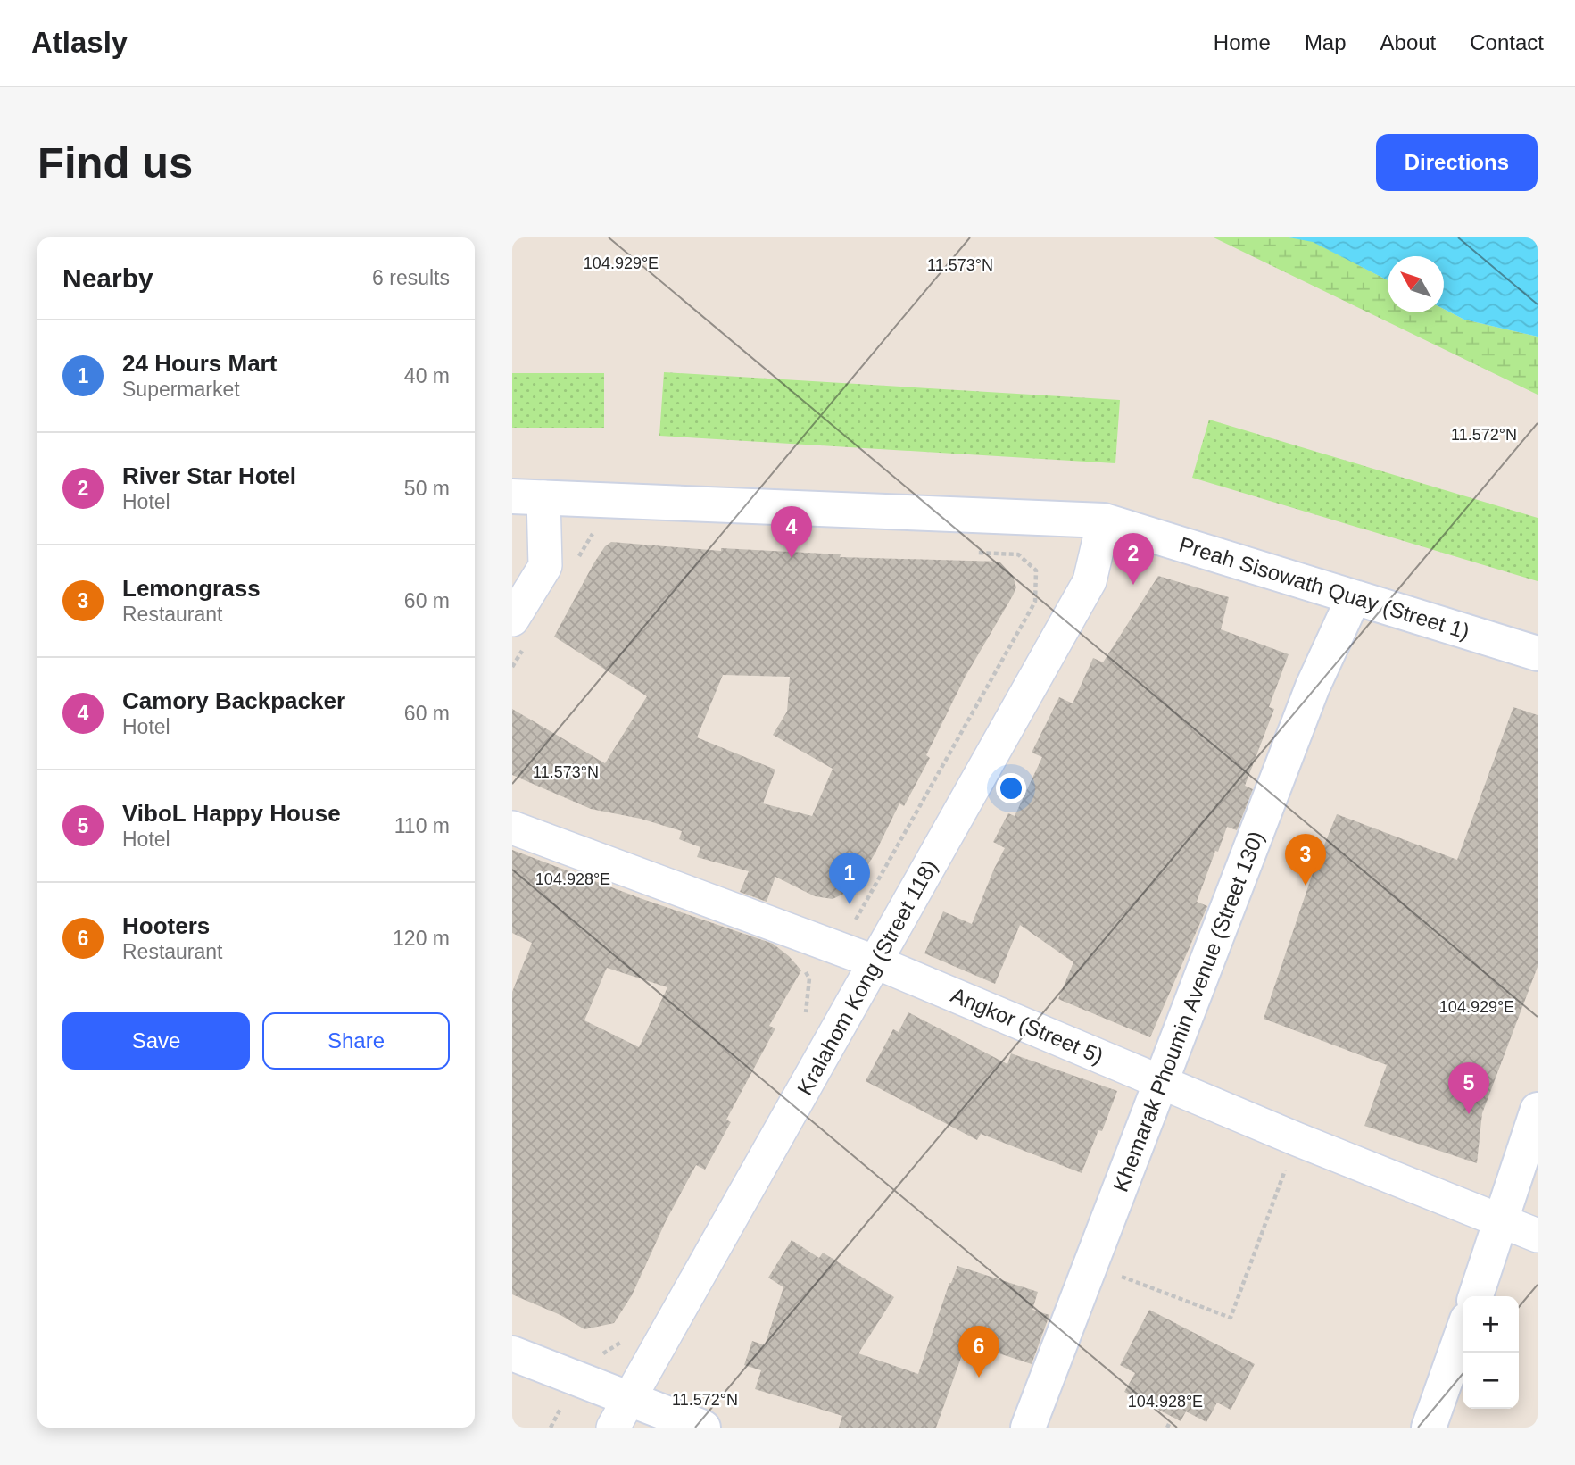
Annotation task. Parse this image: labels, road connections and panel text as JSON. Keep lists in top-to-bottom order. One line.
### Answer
{"streets":{"street":["Preah Sisowath Quay (Street 1)","Kralahom Kong (Street 118)","Khemarak Phoumin Avenue (Street 130)","Angkor (Street 5)"]},"crossings":[["Preah Sisowath Quay (Street 1)","Kralahom Kong (Street 118)"],["Preah Sisowath Quay (Street 1)","Khemarak Phoumin Avenue (Street 130)"],["Kralahom Kong (Street 118)","Angkor (Street 5)"],["Khemarak Phoumin Avenue (Street 130)","Angkor (Street 5)"]],"north":"top left","page":{"header":"Atlasly","nav":["Home","Map","About","Contact"],"buttons":["Directions",["Save","Share"]],"title":"Find us","heading":["Nearby","6 results"],"list":[{"mark":"1","name":"24 Hours Mart","note":"Supermarket","value":"40 m"},{"mark":"2","name":"River Star Hotel","note":"Hotel","value":"50 m"},{"mark":"3","name":"Lemongrass","note":"Restaurant","value":"60 m"},{"mark":"4","name":"Camory Backpacker","note":"Hotel","value":"60 m"},{"mark":"5","name":"ViboL Happy House","note":"Hotel","value":"110 m"},{"mark":"6","name":"Hooters","note":"Restaurant","value":"120 m"}],"pins":["4","2","3","1","5","6"],"map_buttons":["+","−"]},"coordinates":["104.929°E","11.573°N","11.572°N","104.928°E"]}
